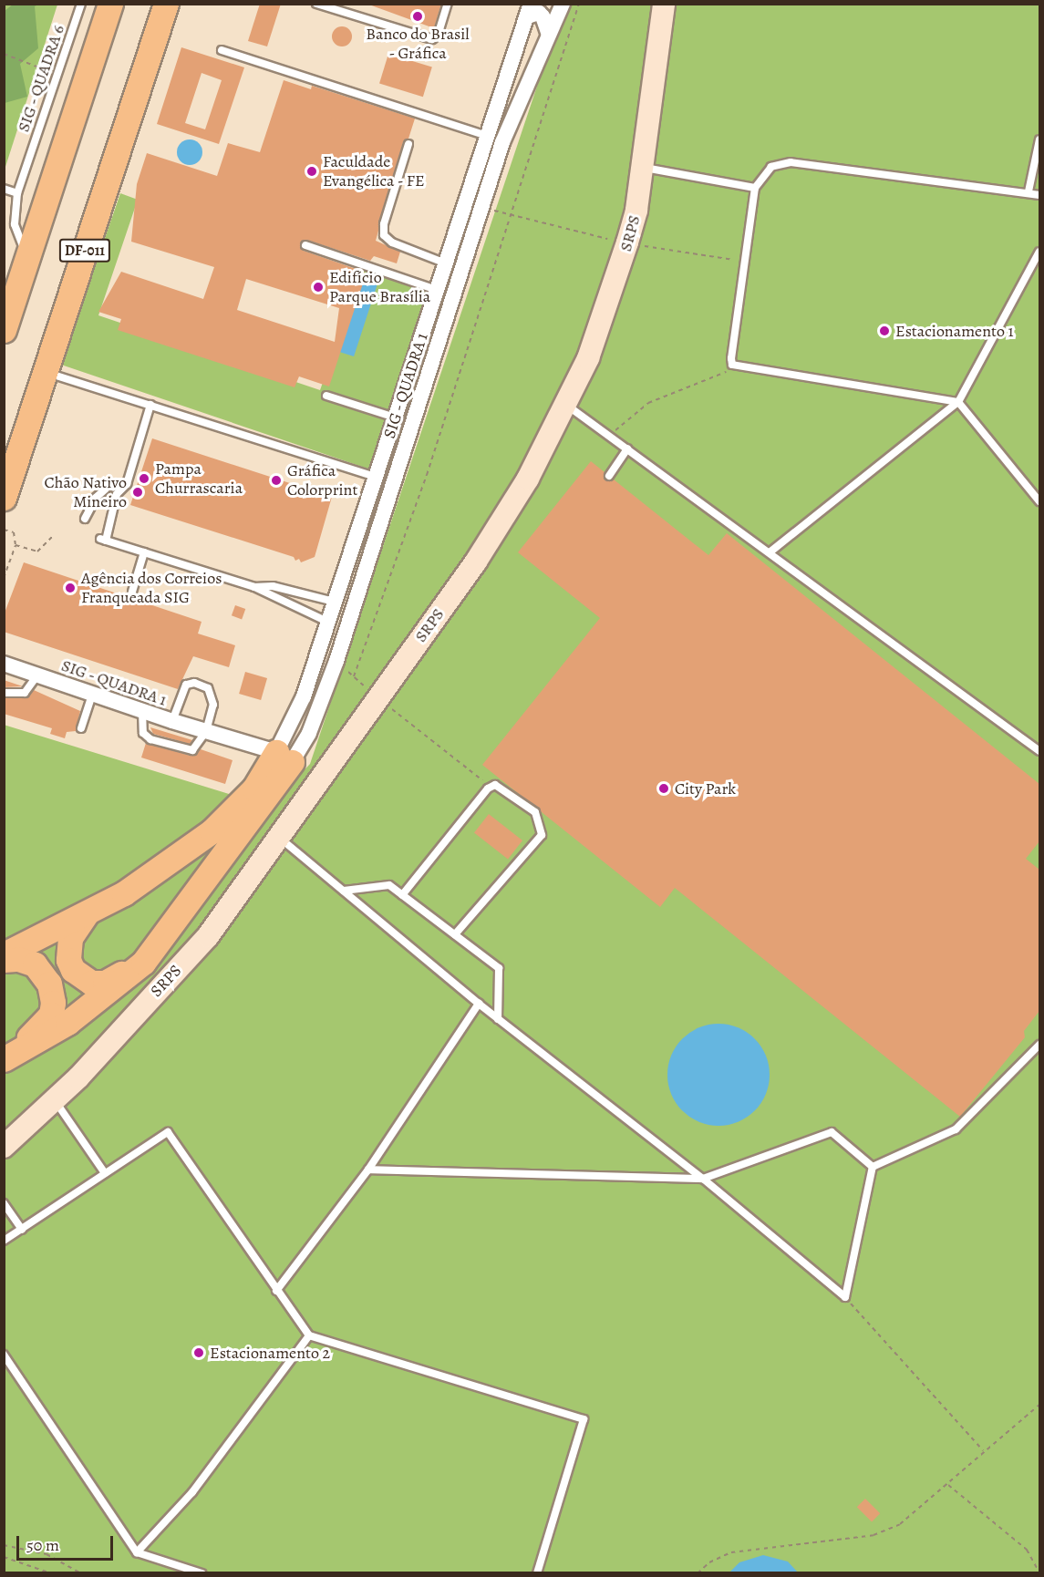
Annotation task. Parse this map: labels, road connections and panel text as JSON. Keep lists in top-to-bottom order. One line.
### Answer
{"streets":{"main road":["SRPS","DF-011"],"street":["SIG - QUADRA 1"],"lane":["SIG - QUADRA 6"]},"crossings":[["SIG - QUADRA 6","DF-011"]],"places":["Banco do Brasil - Gráfica","Faculdade Evangélica - FE","Edifício Parque Brasília","Estacionamento 1","Pampa Churrascaria","Gráfica Colorprint","Chão Nativo Mineiro","Agência dos Correios Franqueada SIG","City Park","Estacionamento 2"],"scale_bar":"50 m"}
